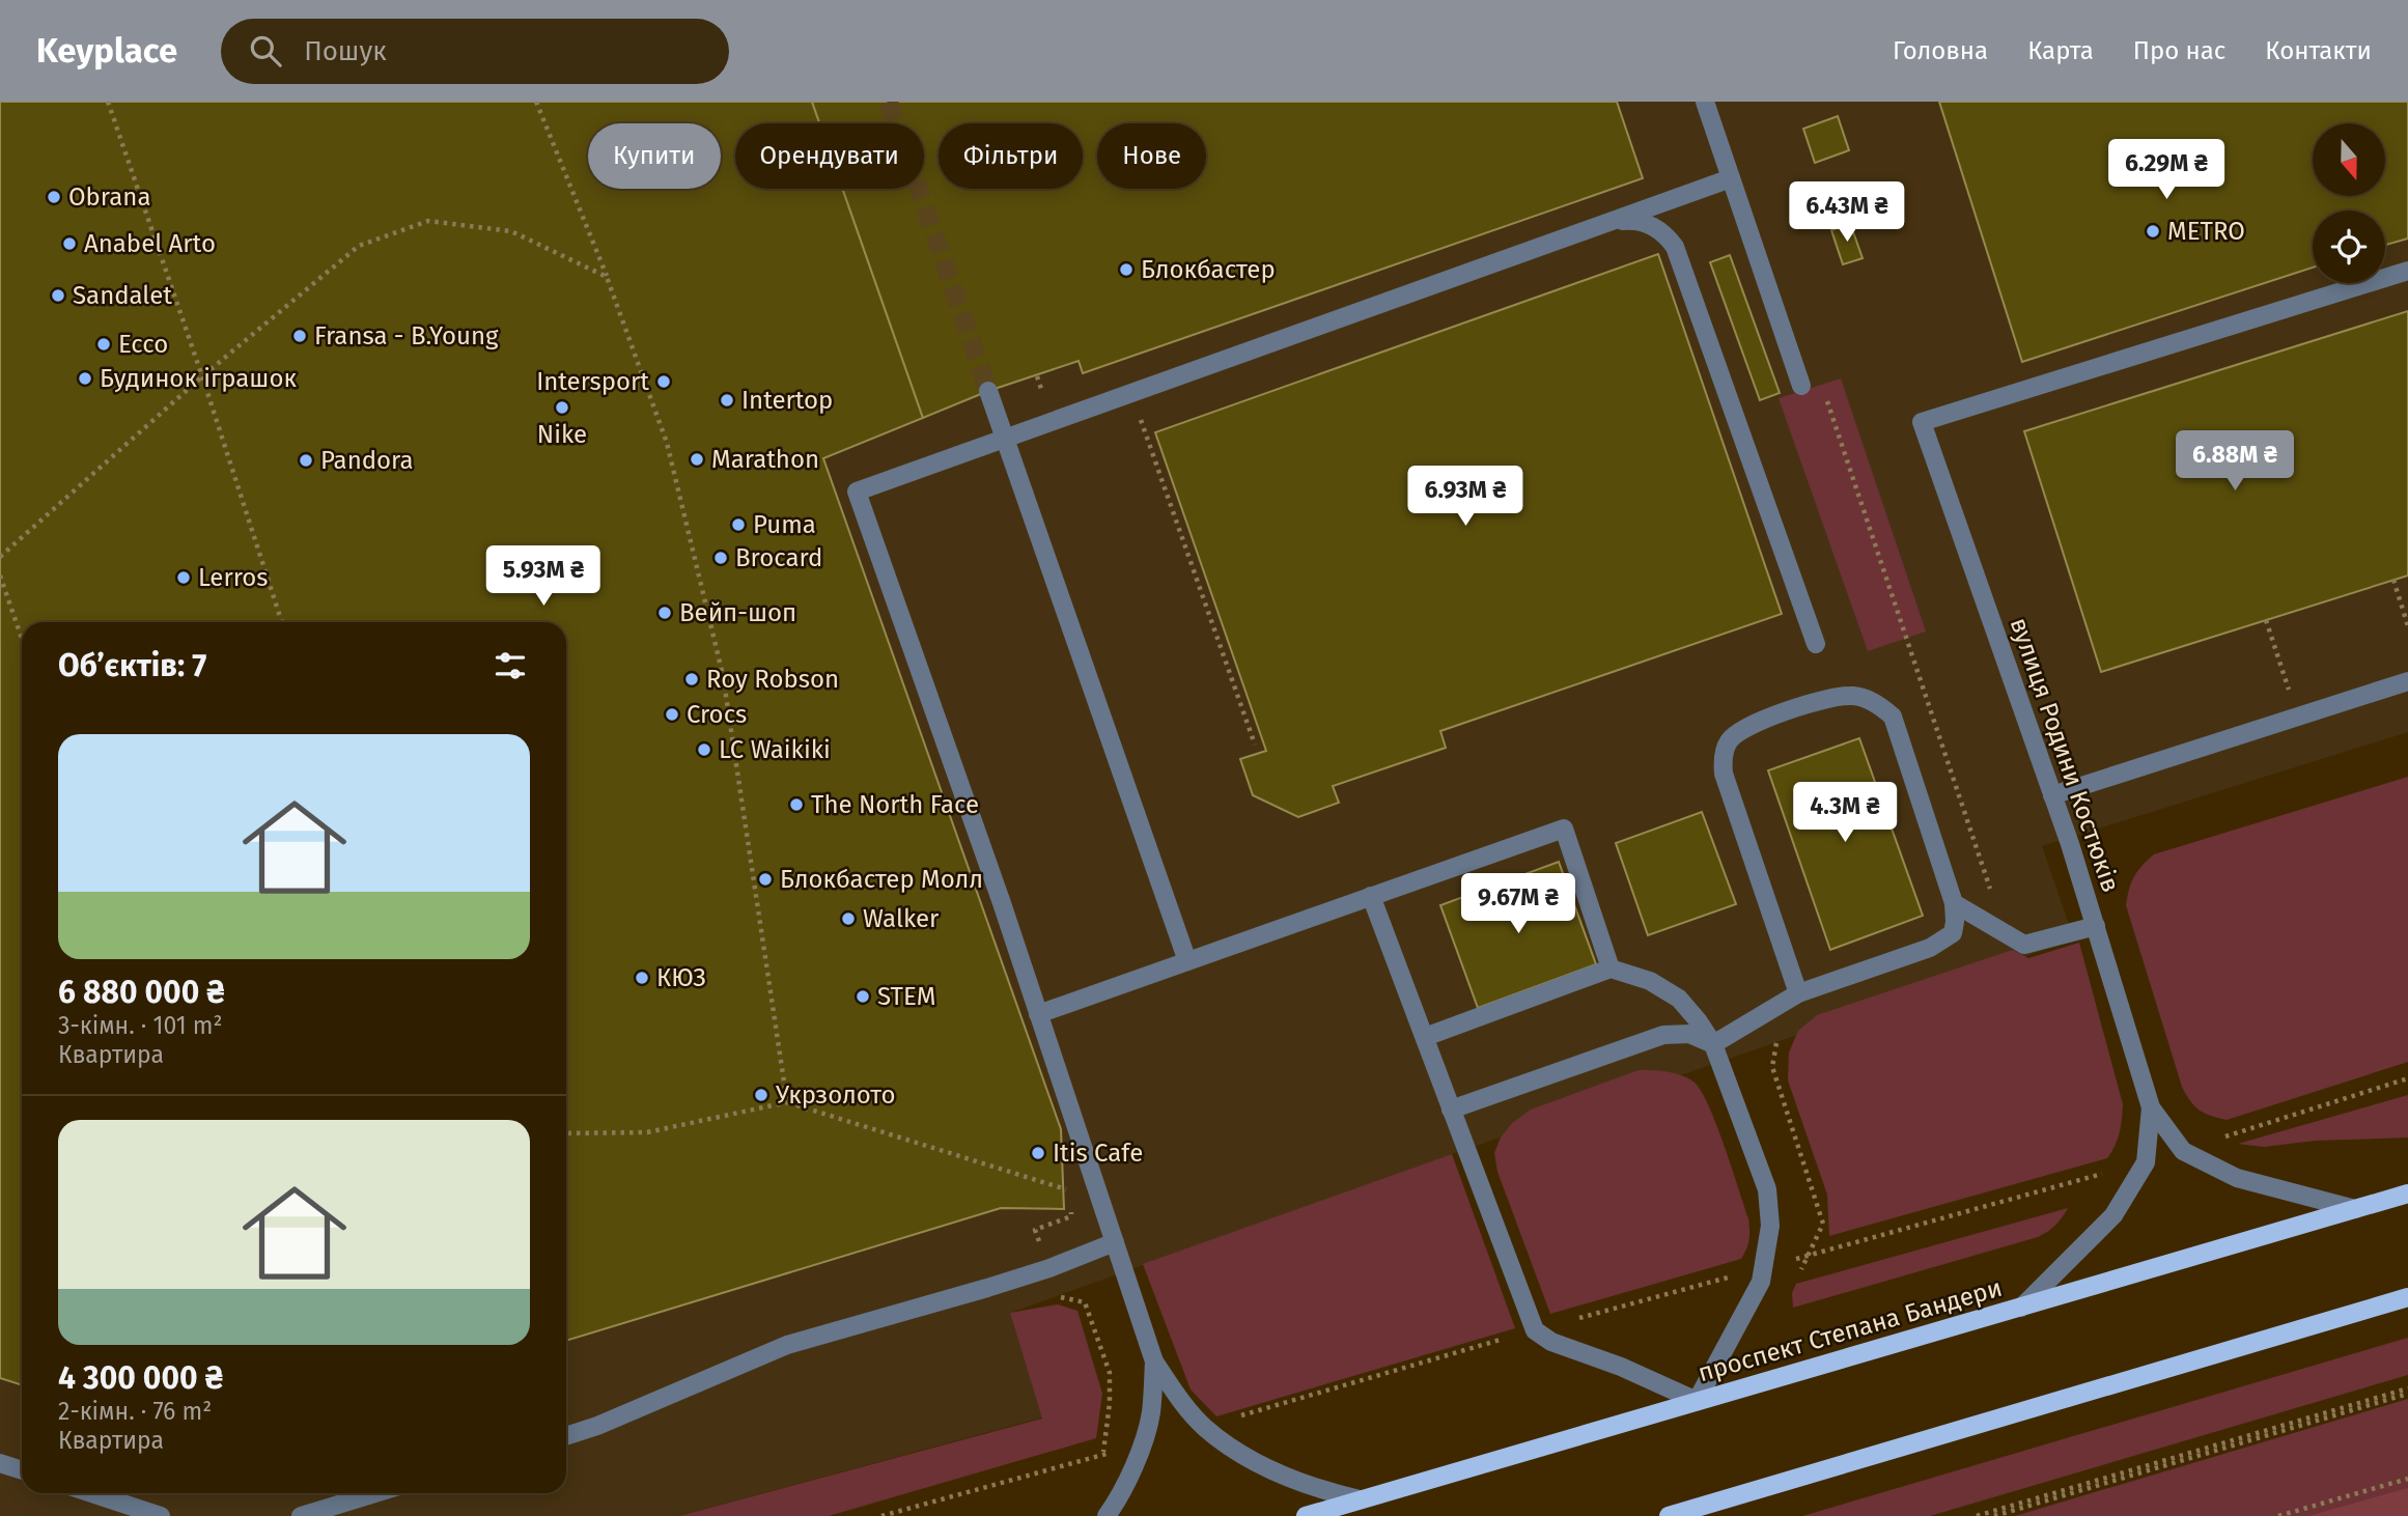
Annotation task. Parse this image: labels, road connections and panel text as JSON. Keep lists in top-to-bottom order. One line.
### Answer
{"streets":{"main road":["проспект Степана Бандери"],"lane":["вулиця Родини Костюків"]},"places":["Obrana","METRO","Anabel Arto","Блокбастер","Sandalet","Fransa - B.Young","Ecco","Будинок іграшок","Intersport","Intertop","Nike","Marathon","Pandora","Puma","Brocard","Lerros","Вейп-шоп","Roy Robson","Crocs","LC Waikiki","The North Face","Блокбастер Молл","Walker","КЮЗ","STEM","Укрзолото","Itis Cafe"],"north":"bottom","page":{"header":"Keyplace","search":"Пошук","nav":["Головна","Карта","Про нас","Контакти"],"chip":["Купити","Орендувати","Фільтри","Нове"],"price":["6.29M ₴","6.43M ₴","6.88M ₴","6.93M ₴","5.93M ₴","4.3M ₴","9.67M ₴"],"heading":"Об’єктів: 7","list":[{"name":"6 880 000 ₴","note":"3-кімн. · 101 m² · Квартира"},{"name":"4 300 000 ₴","note":"2-кімн. · 76 m² · Квартира"}]}}
